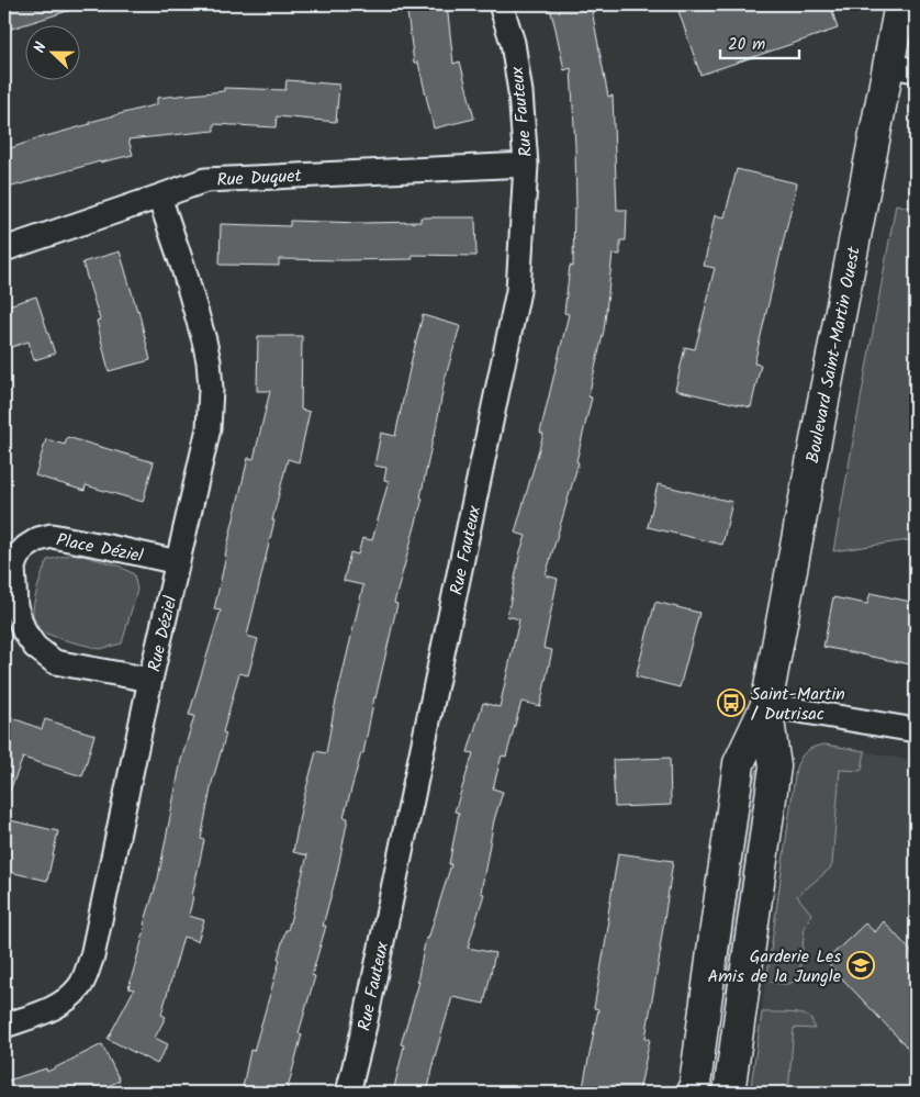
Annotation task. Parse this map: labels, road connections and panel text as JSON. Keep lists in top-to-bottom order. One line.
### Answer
{"streets":{"main road":["Boulevard Saint-Martin Ouest"],"street":["Rue Fauteux","Rue Duquet","Place Déziel","Rue Déziel"]},"crossings":[["Rue Fauteux","Rue Duquet"],["Rue Duquet","Rue Déziel"],["Place Déziel","Rue Déziel"]],"places":{"bus stop":["Saint-Martin / Dutrisac"],"school or university":["Garderie Les Amis de la Jungle"]},"scale_bar":"20 m","north":"left"}
